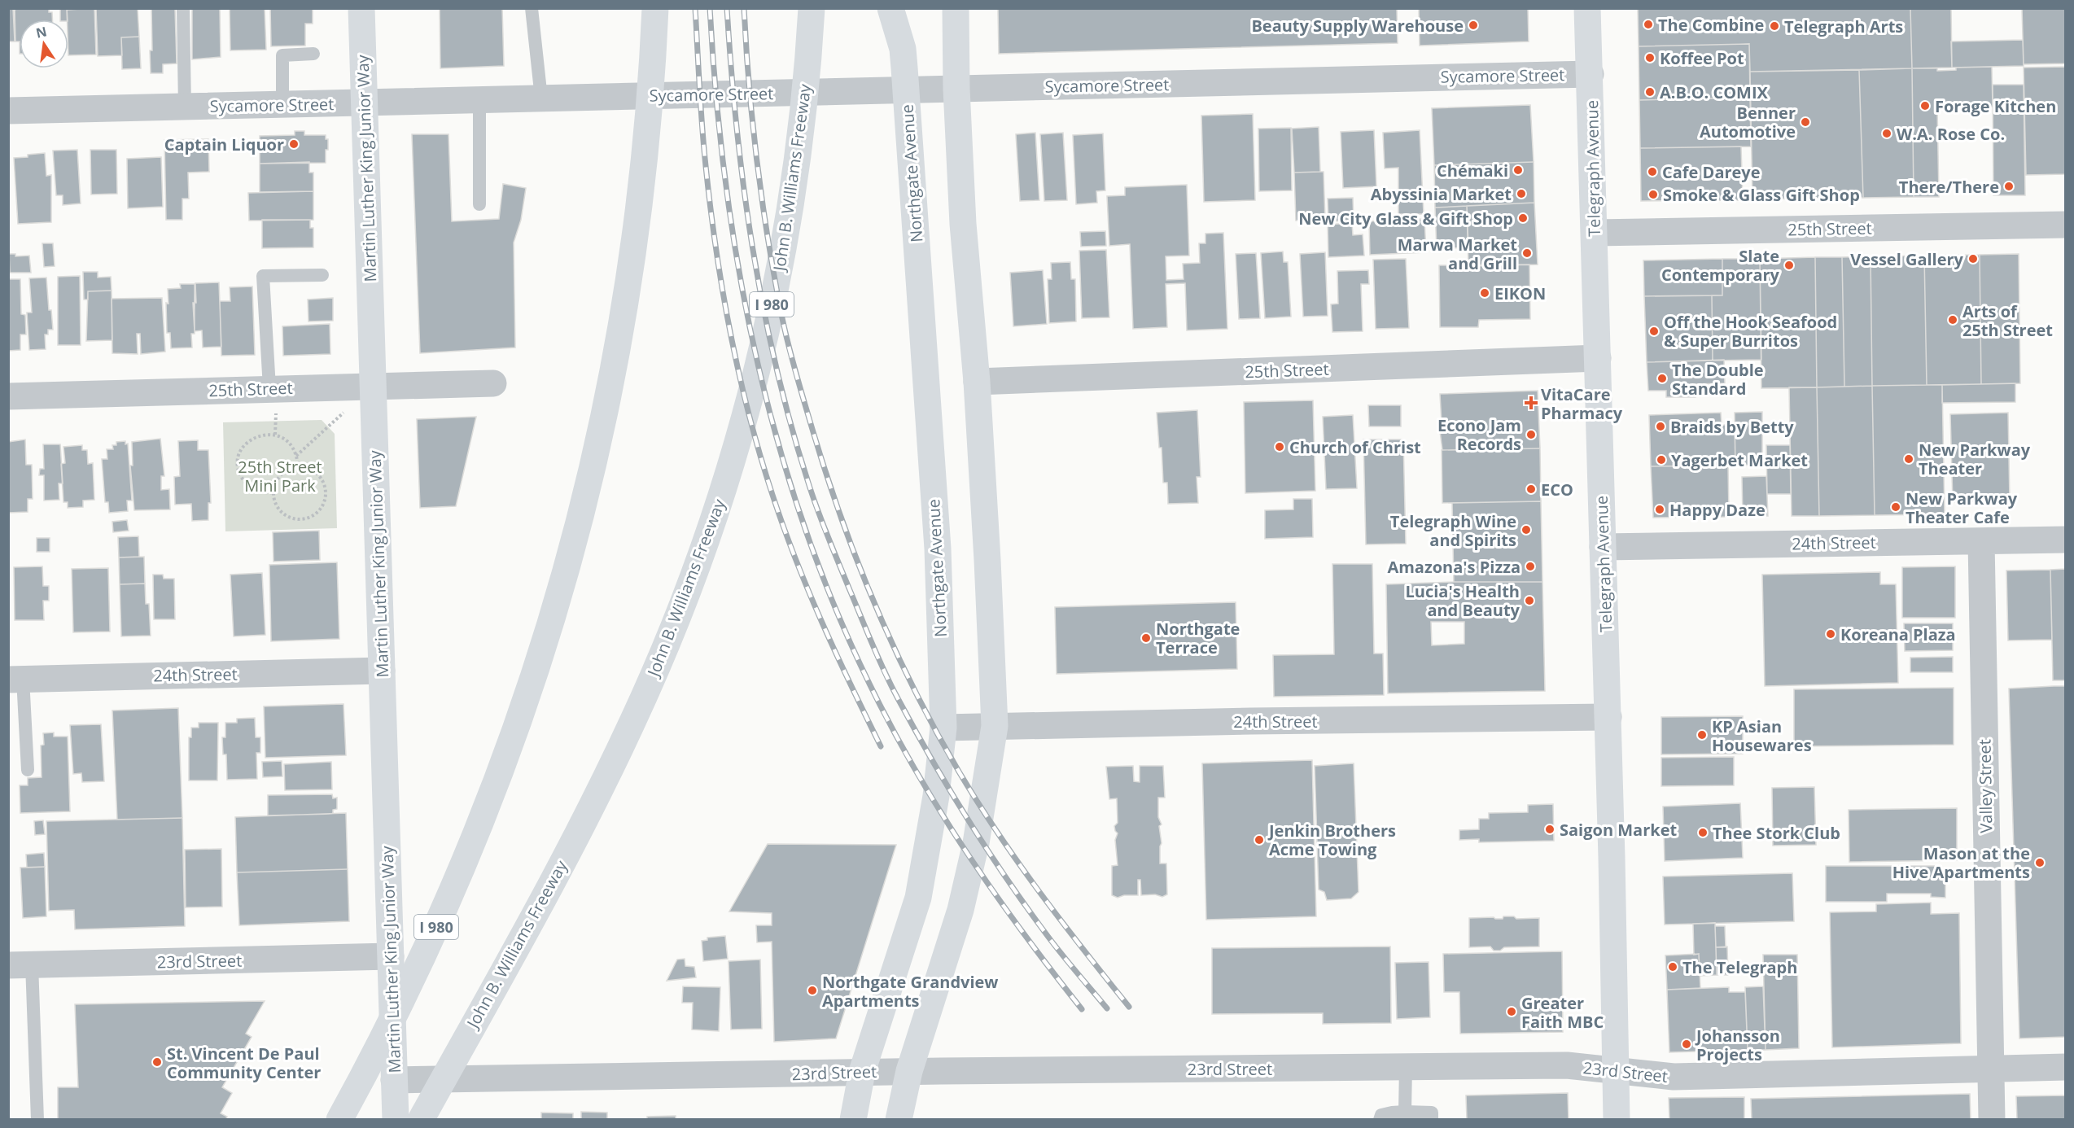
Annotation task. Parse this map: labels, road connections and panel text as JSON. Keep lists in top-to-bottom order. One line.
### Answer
{"streets":{"main road":["Martin Luther King Junior Way","Telegraph Avenue","Northgate Avenue","John B. Williams Freeway","I 980"],"street":["Sycamore Street","25th Street","24th Street","Valley Street","23rd Street"]},"crossings":[["Sycamore Street","Martin Luther King Junior Way"],["Sycamore Street","Telegraph Avenue"],["Sycamore Street","Northgate Avenue"],["Martin Luther King Junior Way","25th Street"],["Martin Luther King Junior Way","24th Street"],["Martin Luther King Junior Way","23rd Street"],["Telegraph Avenue","25th Street"],["Telegraph Avenue","24th Street"],["Telegraph Avenue","23rd Street"],["Northgate Avenue","24th Street"],["Northgate Avenue","23rd Street"],["24th Street","Valley Street"],["Valley Street","23rd Street"]],"parks":["25th Street Mini Park"],"places":{"other":["The Combine","Beauty Supply Warehouse","Telegraph Arts","Koffee Pot","A.B.O. COMIX","Forage Kitchen","Benner Automotive","W.A. Rose Co.","Captain Liquor","Chémaki","Cafe Dareye","There/There","Abyssinia Market","Smoke & Glass Gift Shop","New City Glass & Gift Shop","Marwa Market and Grill","Vessel Gallery","Slate Contemporary","EIKON","Arts of 25th Street","Off the Hook Seafood & Super Burritos","The Double Standard","Braids by Betty","Econo Jam Records","Church of Christ","New Parkway Theater","Yagerbet Market","ECO","New Parkway Theater Cafe","Happy Daze","Telegraph Wine and Spirits","Amazona's Pizza","Lucia's Health and Beauty","Koreana Plaza","Northgate Terrace","KP Asian Housewares","Saigon Market","Thee Stork Club","Jenkin Brothers Acme Towing","Mason at the Hive Apartments","The Telegraph","Northgate Grandview Apartments","Greater Faith MBC","Johansson Projects","St. Vincent De Paul Community Center"],"health":["VitaCare Pharmacy"]},"north":"top"}
